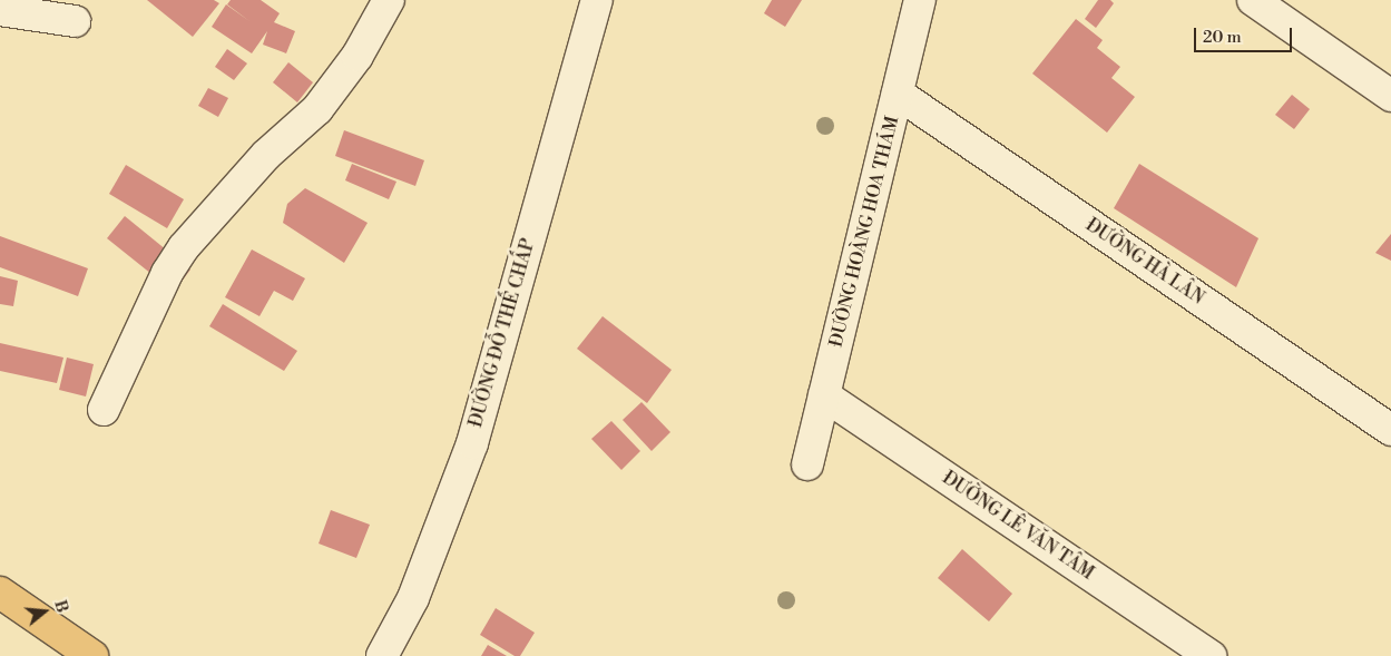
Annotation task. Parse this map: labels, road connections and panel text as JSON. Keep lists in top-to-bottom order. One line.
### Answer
{"streets":{"street":["ĐƯỜNG HOÀNG HOA THÁM","ĐƯỜNG HÀ LÂN","ĐƯỜNG ĐỖ THẾ CHẤP","ĐƯỜNG LÊ VĂN TÂM"]},"crossings":[["ĐƯỜNG HOÀNG HOA THÁM","ĐƯỜNG HÀ LÂN"],["ĐƯỜNG HOÀNG HOA THÁM","ĐƯỜNG LÊ VĂN TÂM"]],"scale_bar":"20 m","north":"right"}
